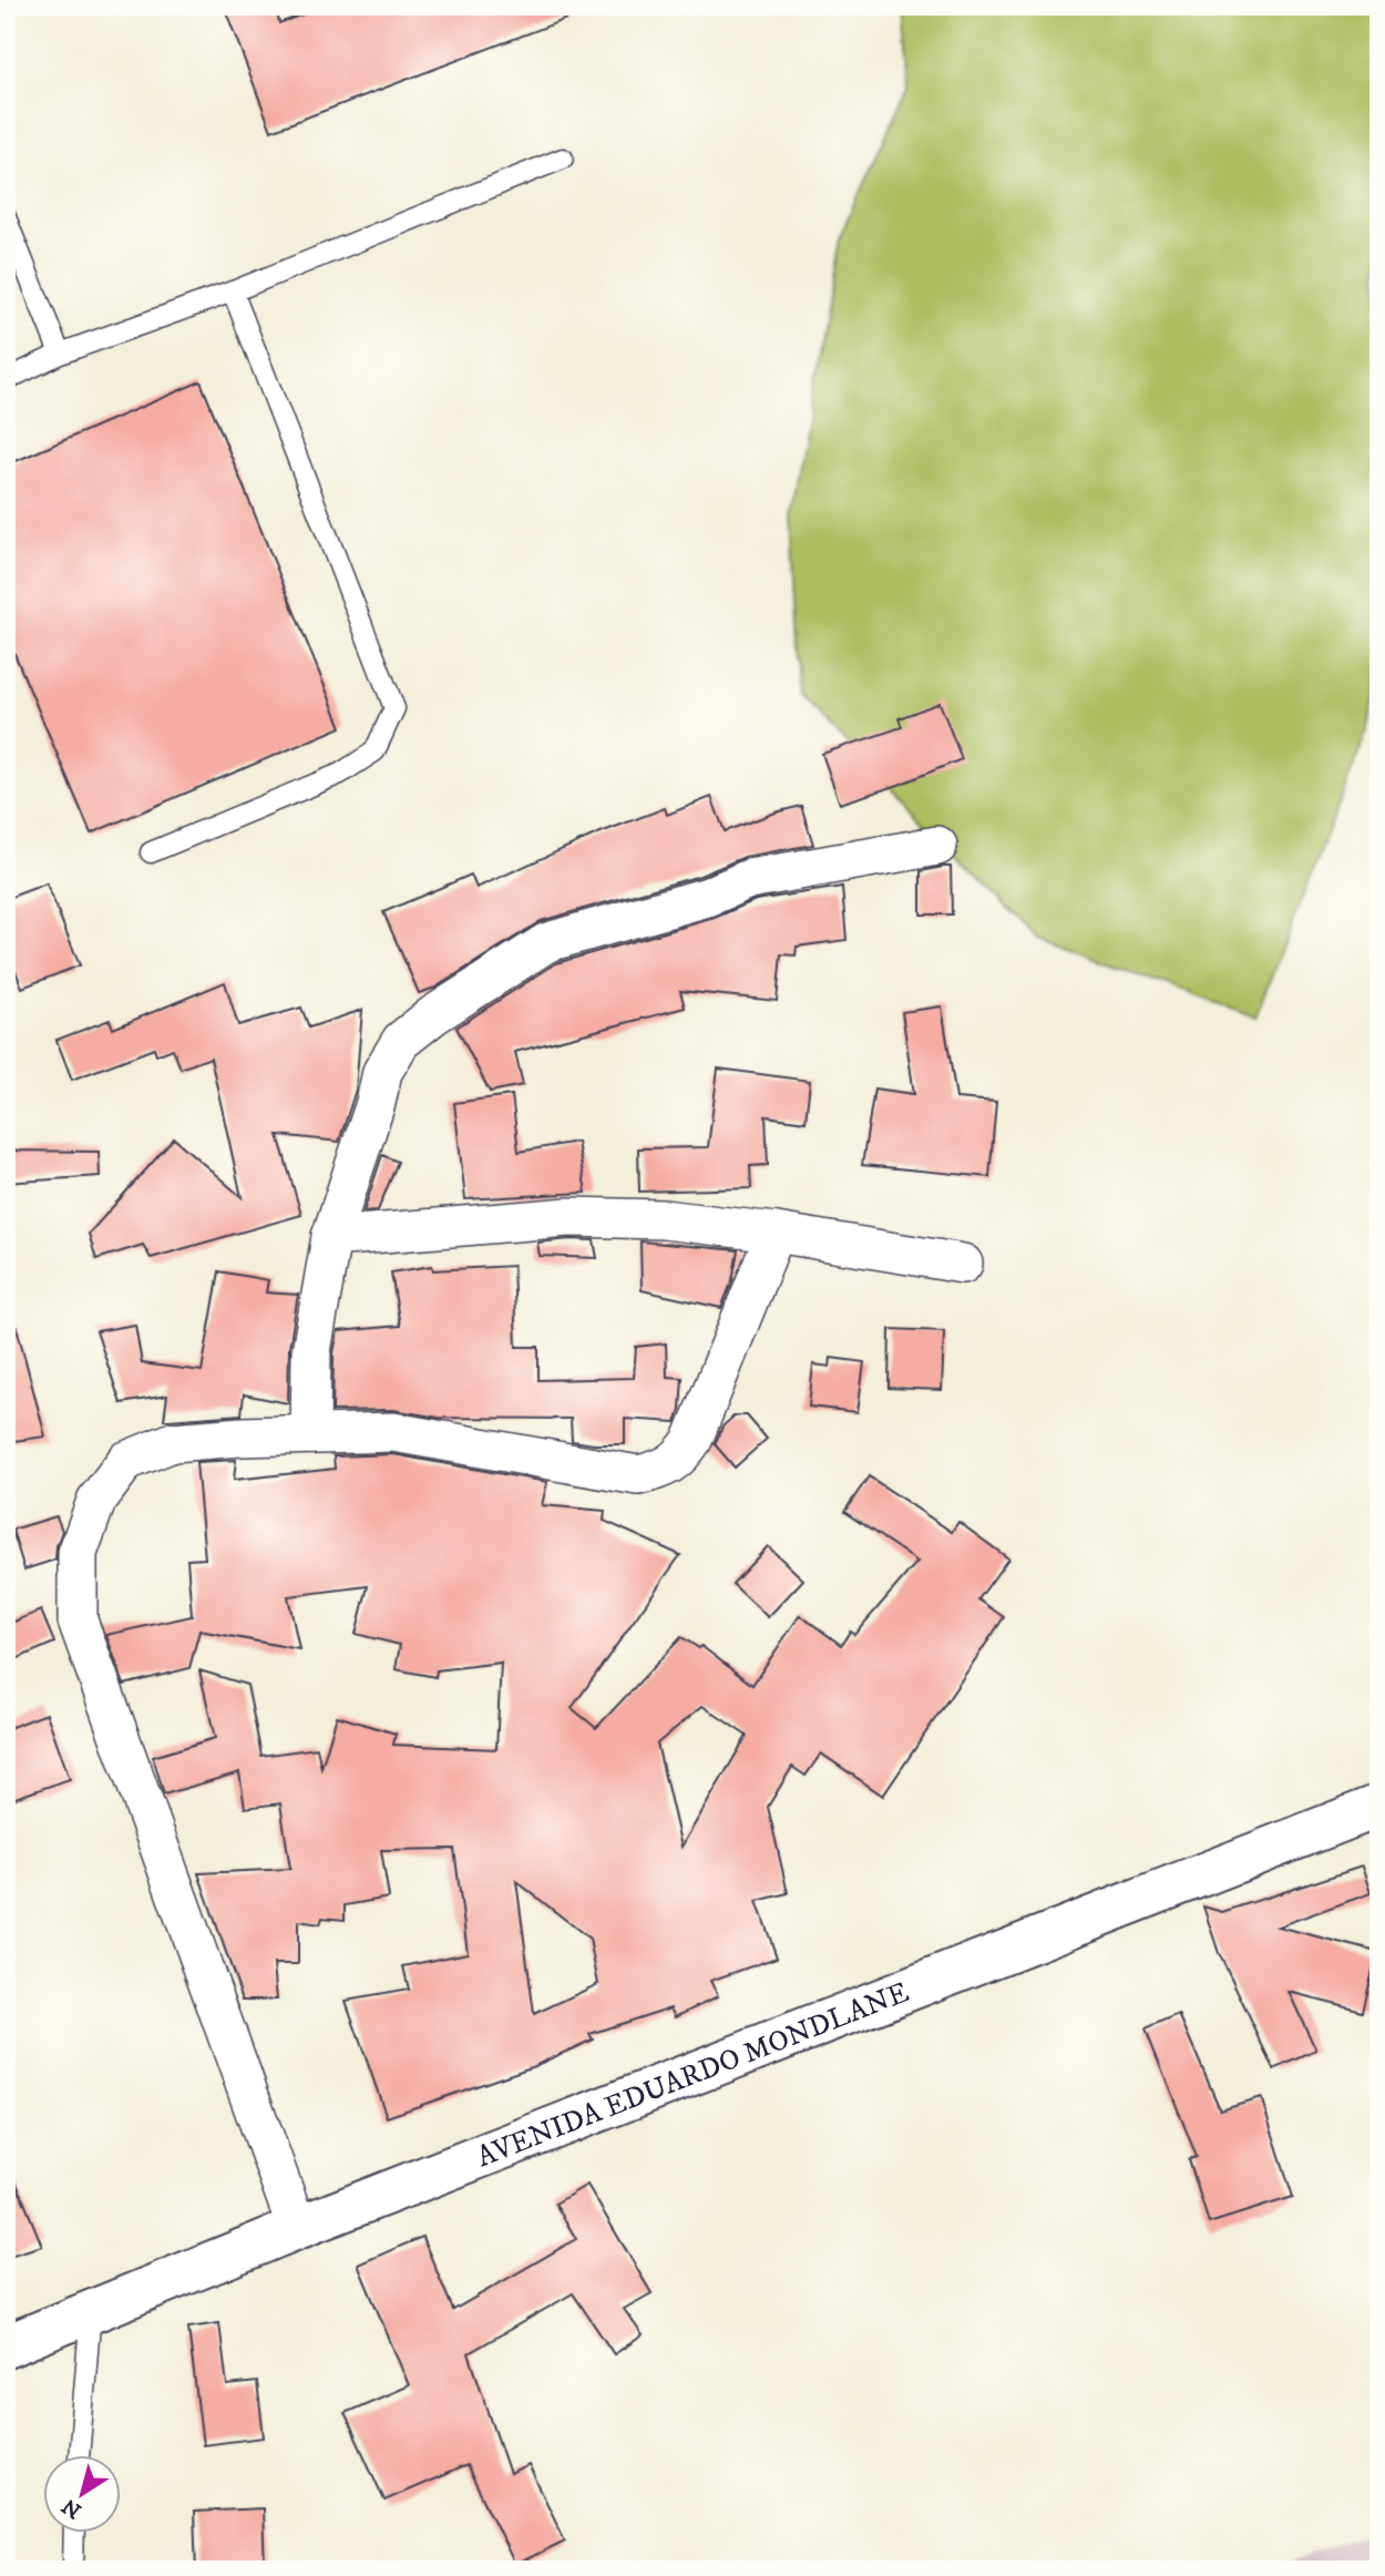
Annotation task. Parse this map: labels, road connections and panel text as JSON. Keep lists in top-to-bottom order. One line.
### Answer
{"streets":{"main road":["AVENIDA EDUARDO MONDLANE"]},"north":"bottom left"}
